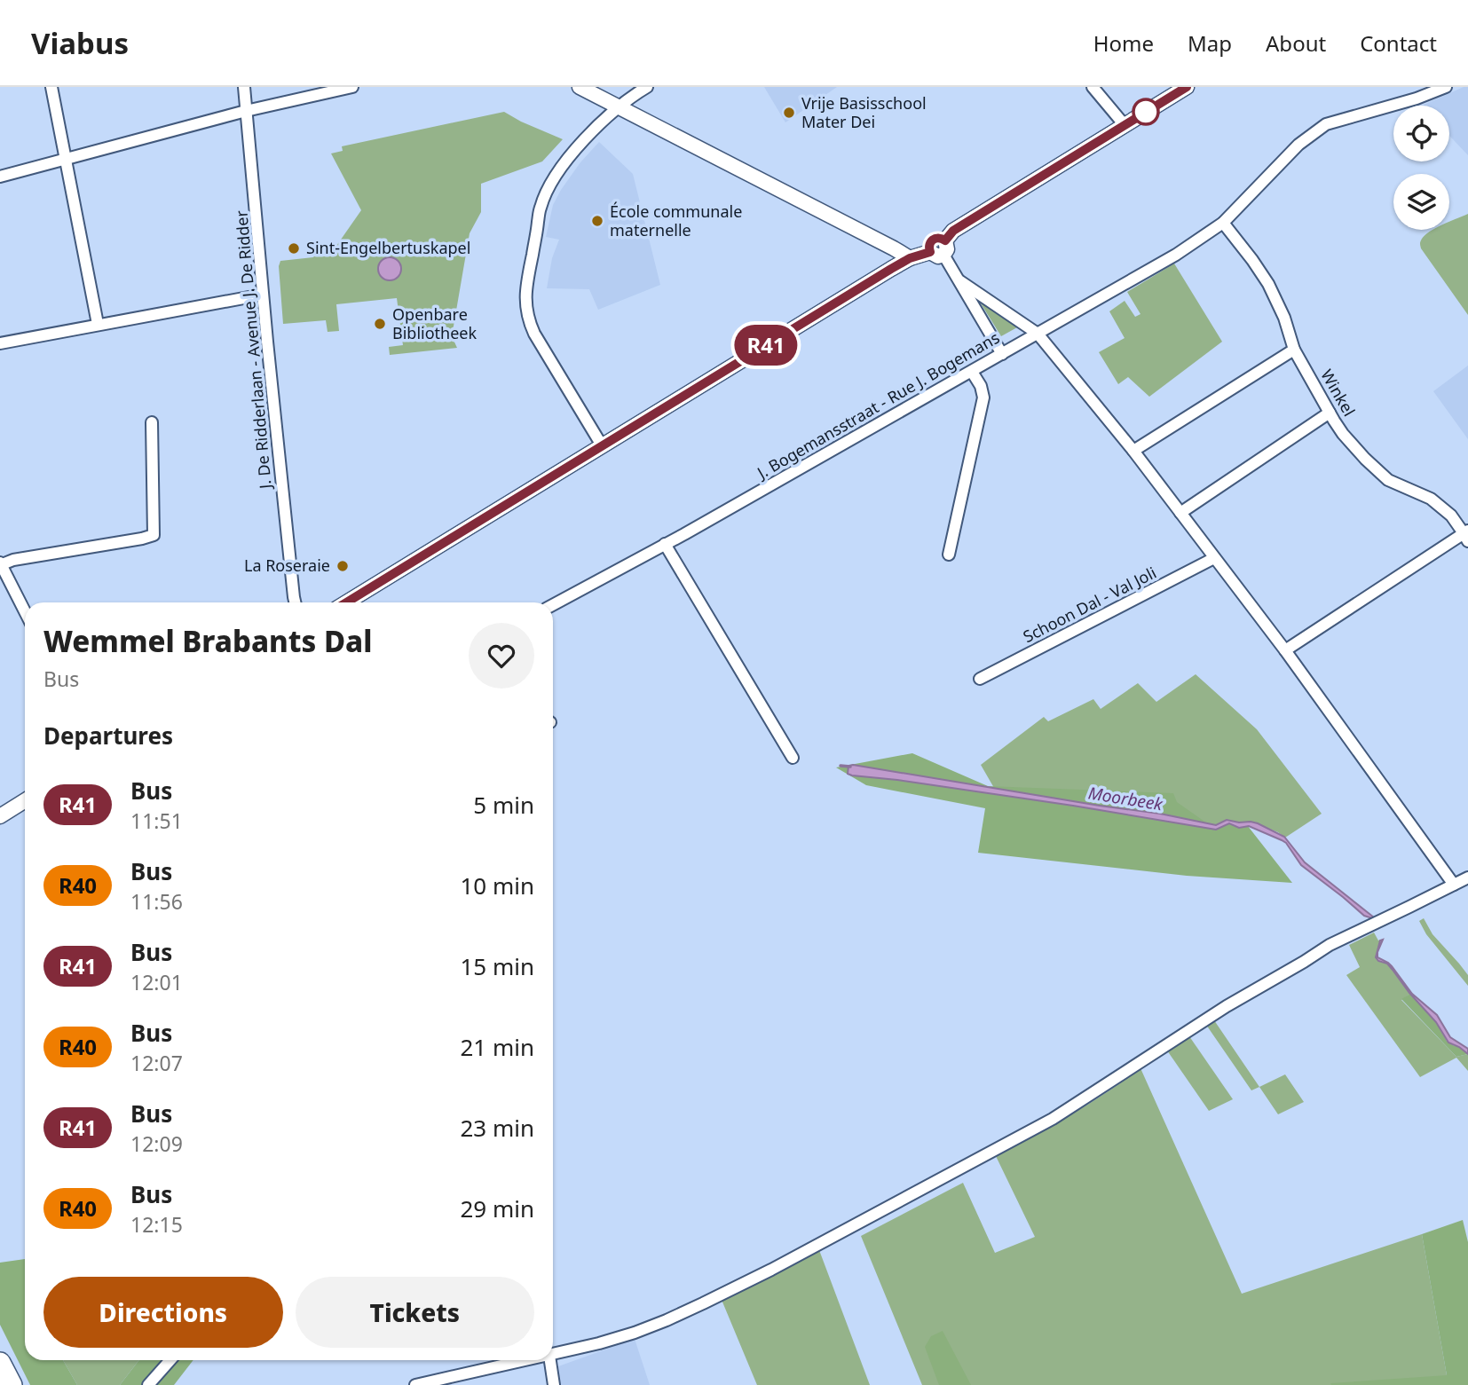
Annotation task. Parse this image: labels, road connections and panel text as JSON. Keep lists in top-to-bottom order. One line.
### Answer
{"streets":{"street":["J. De Ridderlaan - Avenue J. De Ridder","Winkel","J. Bogemansstraat - Rue J. Bogemans","Schoon Dal - Val Joli"]},"crossings":[["Winkel","J. Bogemansstraat - Rue J. Bogemans"]],"water":["Moorbeek"],"places":["Vrije Basisschool Mater Dei","École communale maternelle","Sint-Engelbertuskapel","Openbare Bibliotheek","La Roseraie"],"lines":["bus line R41"],"page":{"header":"Viabus","nav":["Home","Map","About","Contact"],"on_map":"R41","heading":[["Wemmel Brabants Dal","Bus"],"Departures"],"list":[{"mark":"R41","name":"Bus","note":"11:51","value":"5 min"},{"mark":"R40","name":"Bus","note":"11:56","value":"10 min"},{"mark":"R41","name":"Bus","note":"12:01","value":"15 min"},{"mark":"R40","name":"Bus","note":"12:07","value":"21 min"},{"mark":"R41","name":"Bus","note":"12:09","value":"23 min"},{"mark":"R40","name":"Bus","note":"12:15","value":"29 min"}],"buttons":["Directions","Tickets"]}}
